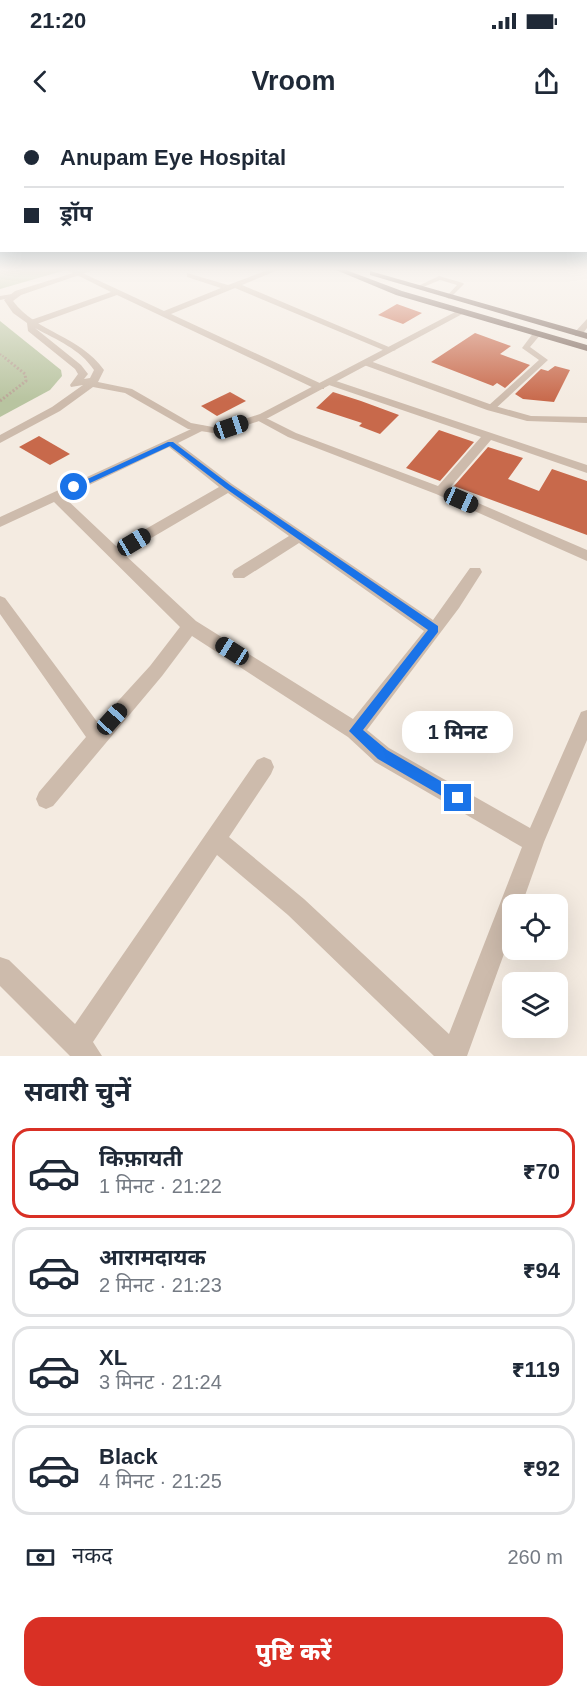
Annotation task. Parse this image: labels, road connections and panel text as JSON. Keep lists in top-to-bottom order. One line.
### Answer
{"page":{"status":"21:20","header":"Vroom","banner":["Anupam Eye Hospital","ड्रॉप"],"bubble":"1 मिनट","heading":"सवारी चुनें","list":[{"name":"किफ़ायती","note":"1 मिनट · 21:22","value":"₹70"},{"name":"आरामदायक","note":"2 मिनट · 21:23","value":"₹94"},{"name":"XL","note":"3 मिनट · 21:24","value":"₹119"},{"name":"Black","note":"4 मिनट · 21:25","value":"₹92"}],"pay":["नकद","260 m"],"buttons":"पुष्टि करें"}}
